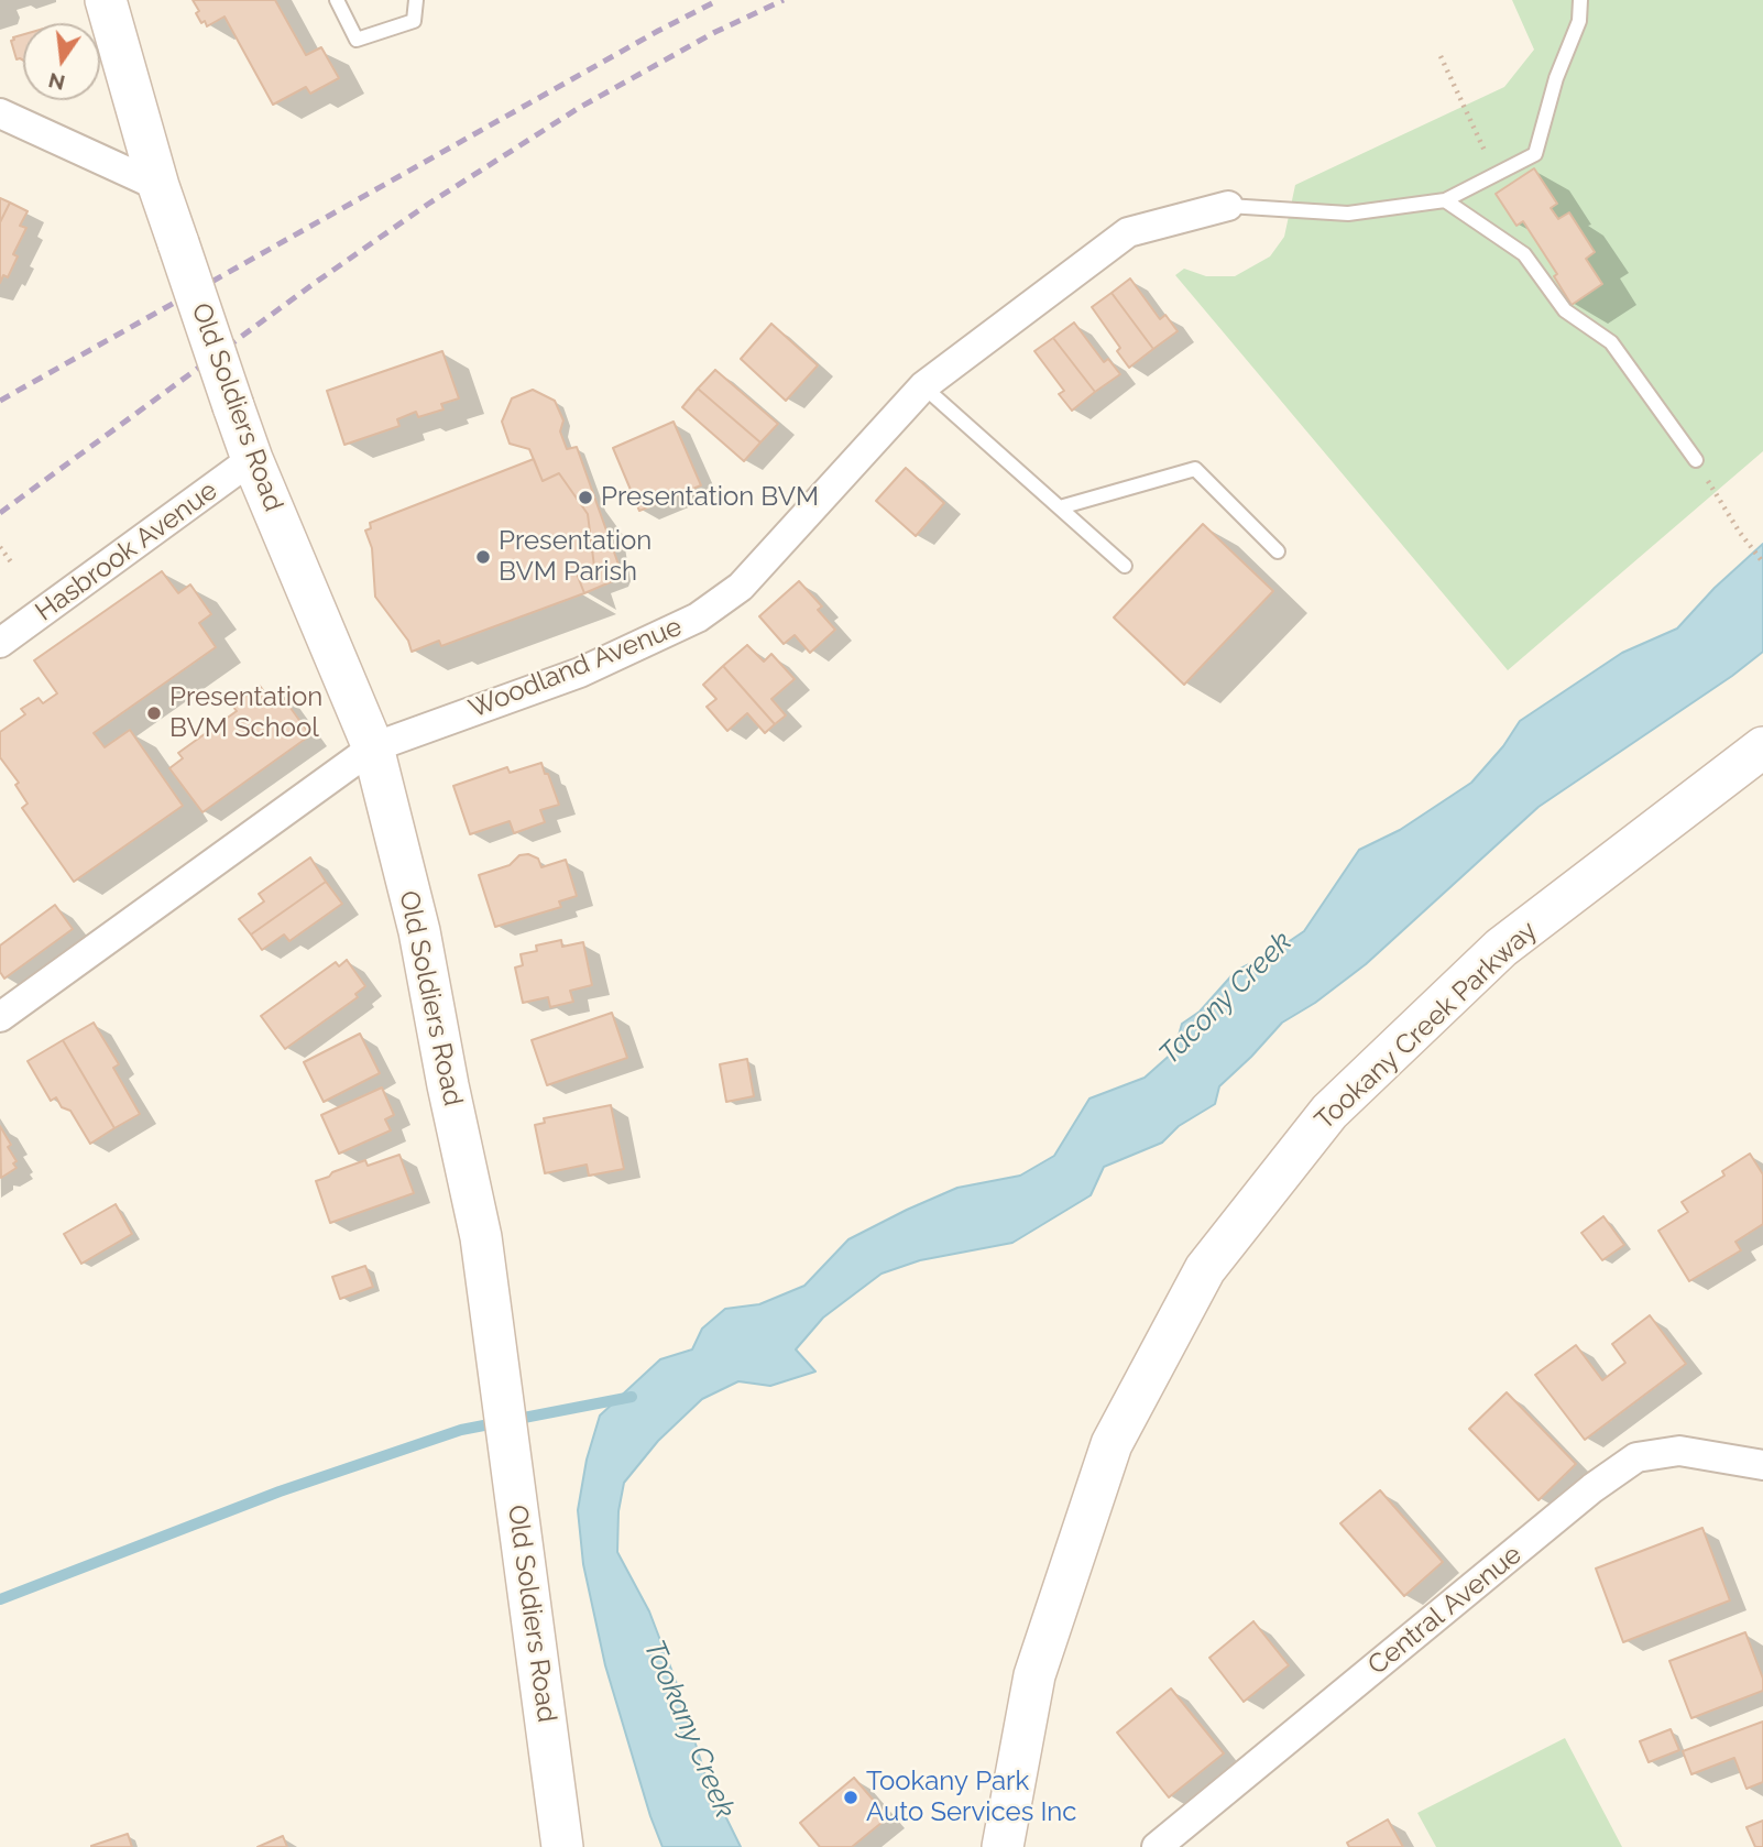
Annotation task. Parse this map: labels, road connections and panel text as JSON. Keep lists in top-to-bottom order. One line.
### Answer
{"streets":{"street":["Old Soldiers Road","Hasbrook Avenue","Woodland Avenue","Tookany Creek Parkway","Central Avenue"]},"crossings":[["Old Soldiers Road","Hasbrook Avenue"],["Old Soldiers Road","Woodland Avenue"]],"water":["Tacony Creek","Tookany Creek"],"places":["Presentation BVM","Presentation BVM Parish","Presentation BVM School","Tookany Park Auto Services Inc"],"north":"bottom"}
